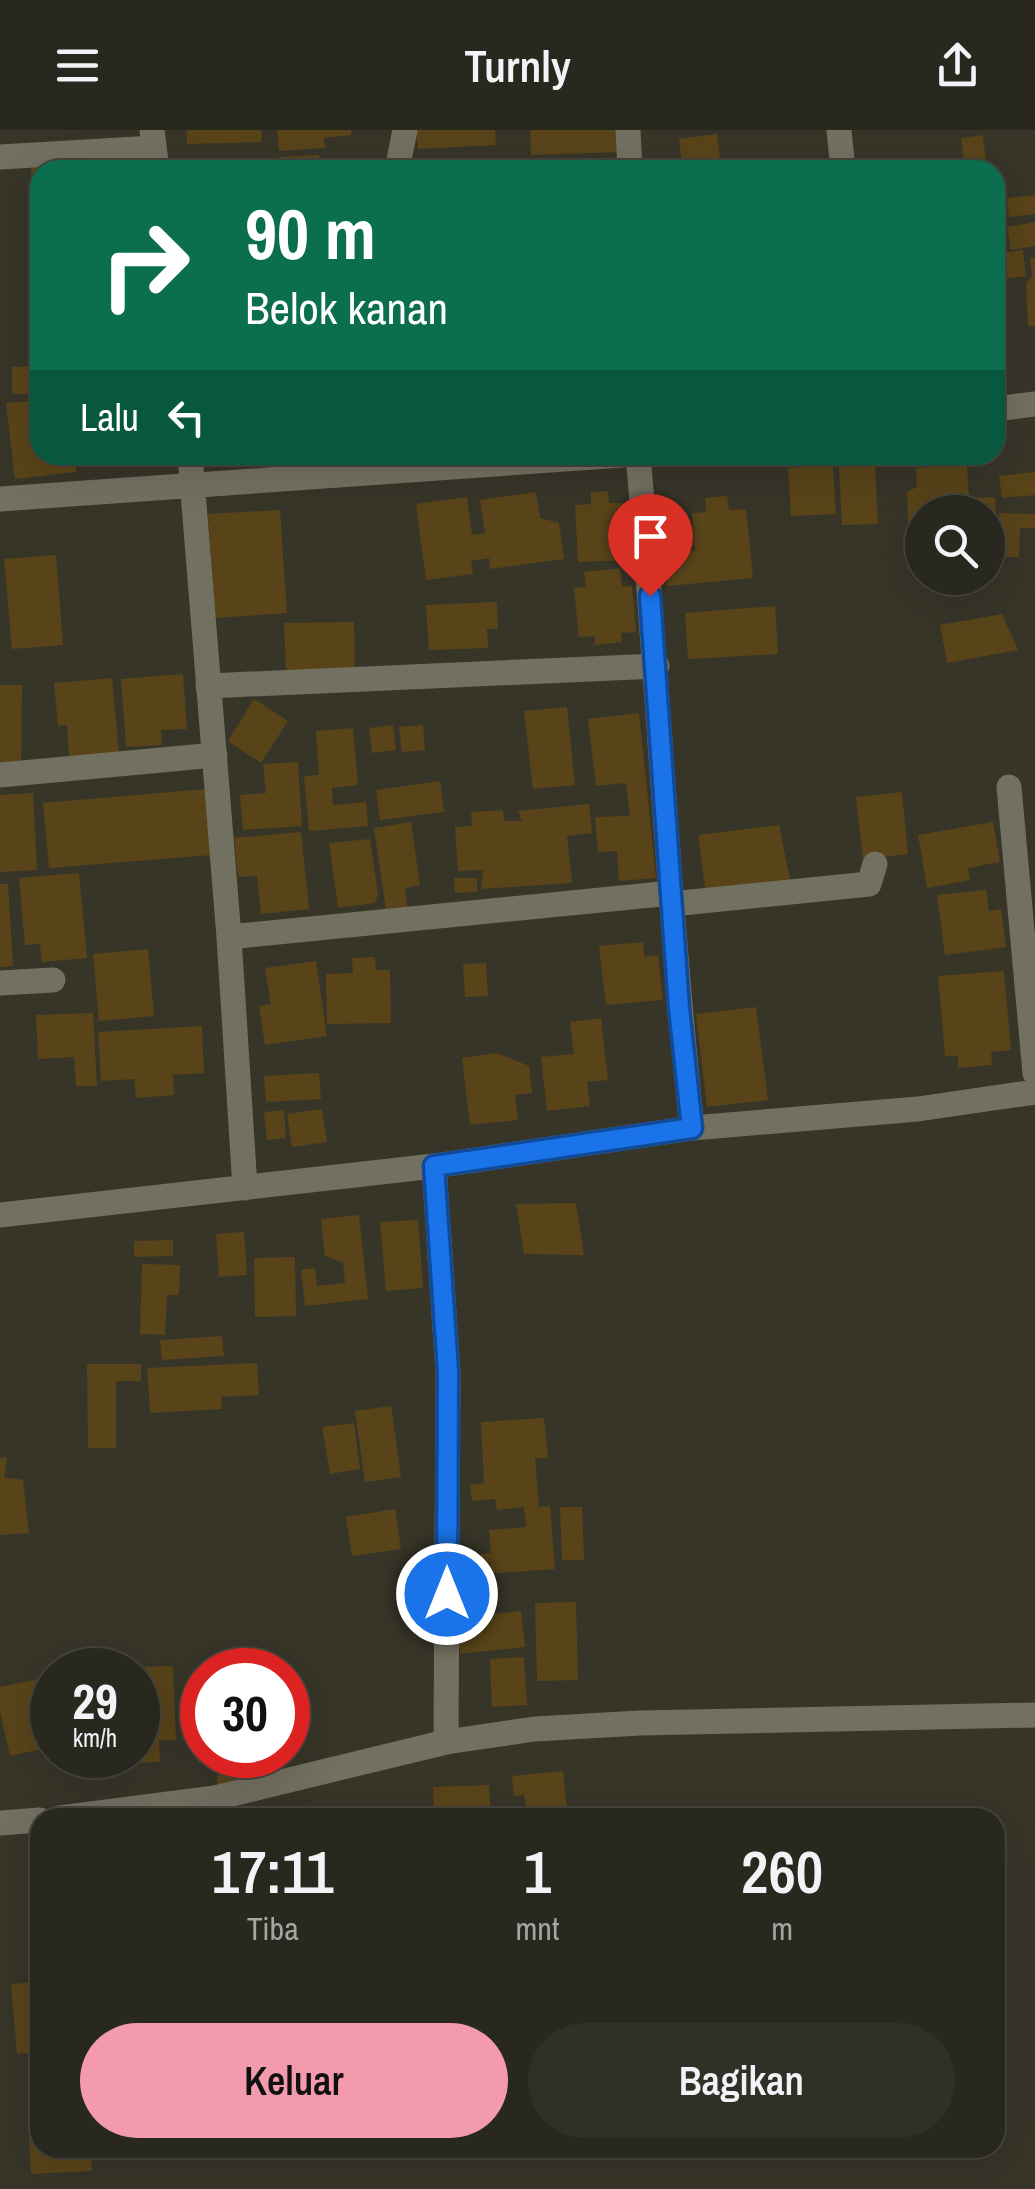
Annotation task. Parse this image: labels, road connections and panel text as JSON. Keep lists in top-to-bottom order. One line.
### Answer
{"page":{"header":"Turnly","turn":["90 m","Belok kanan"],"then":"Lalu","speed":"29 km/h","limit":"30","eta":["17:11","Tiba","1","mnt","260","m"],"buttons":["Keluar","Bagikan"]}}
